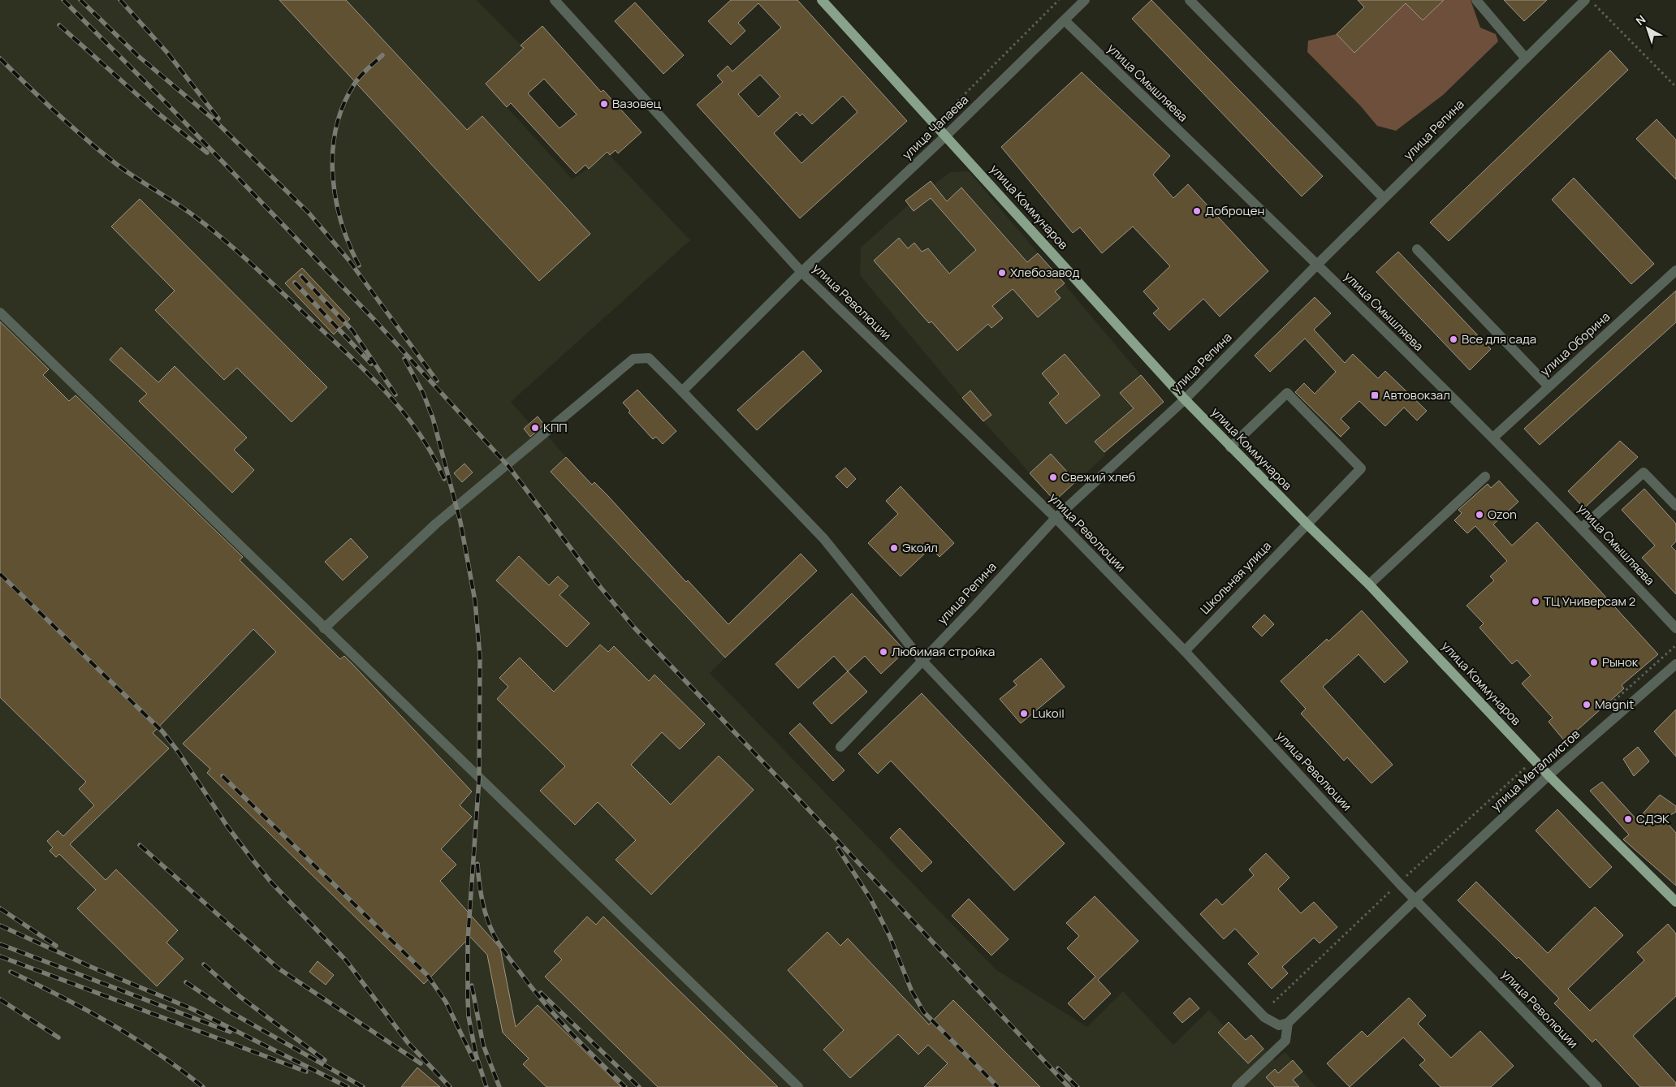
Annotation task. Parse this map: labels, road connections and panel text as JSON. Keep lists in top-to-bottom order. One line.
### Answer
{"streets":{"main road":["улица Коммунаров"],"street":["улица Смышляева","улица Чапаева","улица Репина","улица Революции","улица Оборина","Школьная улица","улица Металлистов"]},"crossings":[["улица Смышляева","улица Чапаева"],["улица Смышляева","улица Репина"],["улица Смышляева","улица Оборина"],["улица Чапаева","улица Коммунаров"],["улица Чапаева","улица Революции"],["улица Репина","улица Коммунаров"],["улица Репина","улица Революции"],["улица Коммунаров","Школьная улица"],["улица Коммунаров","улица Металлистов"],["улица Революции","Школьная улица"],["улица Революции","улица Металлистов"]],"places":{"other":["Вазовец","Доброцен","Хлебозавод","Все для сада","КПП","Свежий хлеб","Ozon","Экойл","ТЦ Универсам 2","Любимая стройка","Рынок","Magnit","Lukoil","СДЭК"],"transit":["Автовокзал"]},"north":"top left"}
